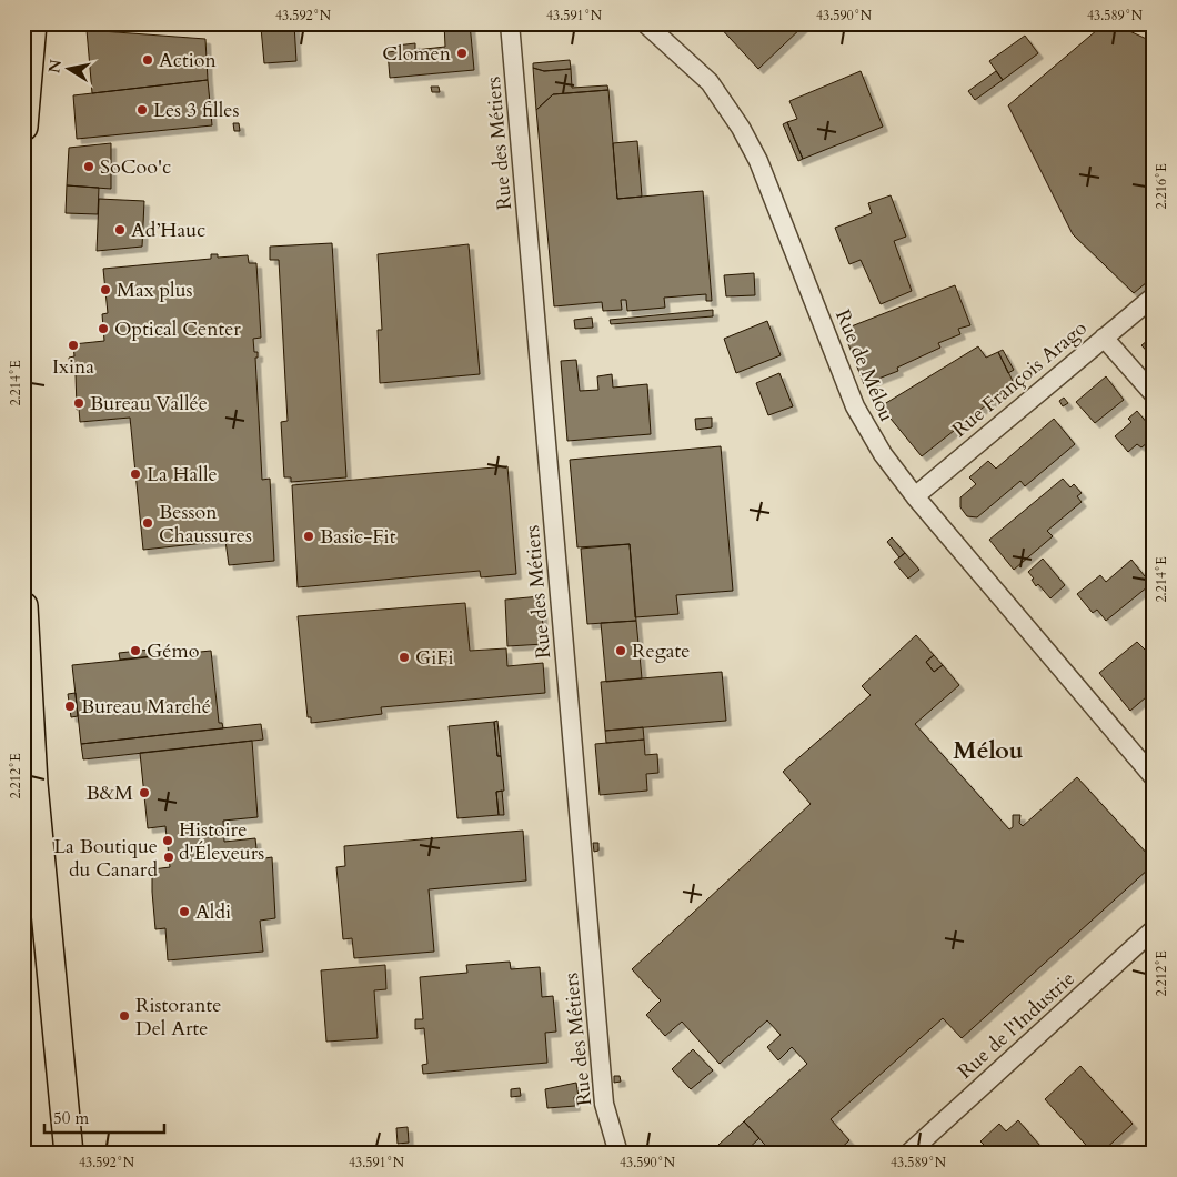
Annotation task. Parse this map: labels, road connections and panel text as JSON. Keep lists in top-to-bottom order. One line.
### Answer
{"streets":{"street":["Rue des Métiers","Rue de Mélou","Rue François Arago","Rue de l'Industrie"]},"crossings":[["Rue de Mélou","Rue François Arago"]],"districts":["Mélou"],"places":["Clomen","Action","Les 3 filles","SoCoo'c","Ad’Hauc","Max plus","Optical Center","Ixina","Bureau Vallée","La Halle","Besson Chaussures","Basic-Fit","Gémo","Regate","GiFi","Bureau Marché","B&M","Histoire d'Éleveurs","La Boutique du Canard","Aldi","Ristorante Del Arte"],"scale_bar":"50 m","north":"left","coordinates":["43.592°N","43.591°N","43.590°N","43.589°N","2.216°E","2.214°E","2.212°E"]}
